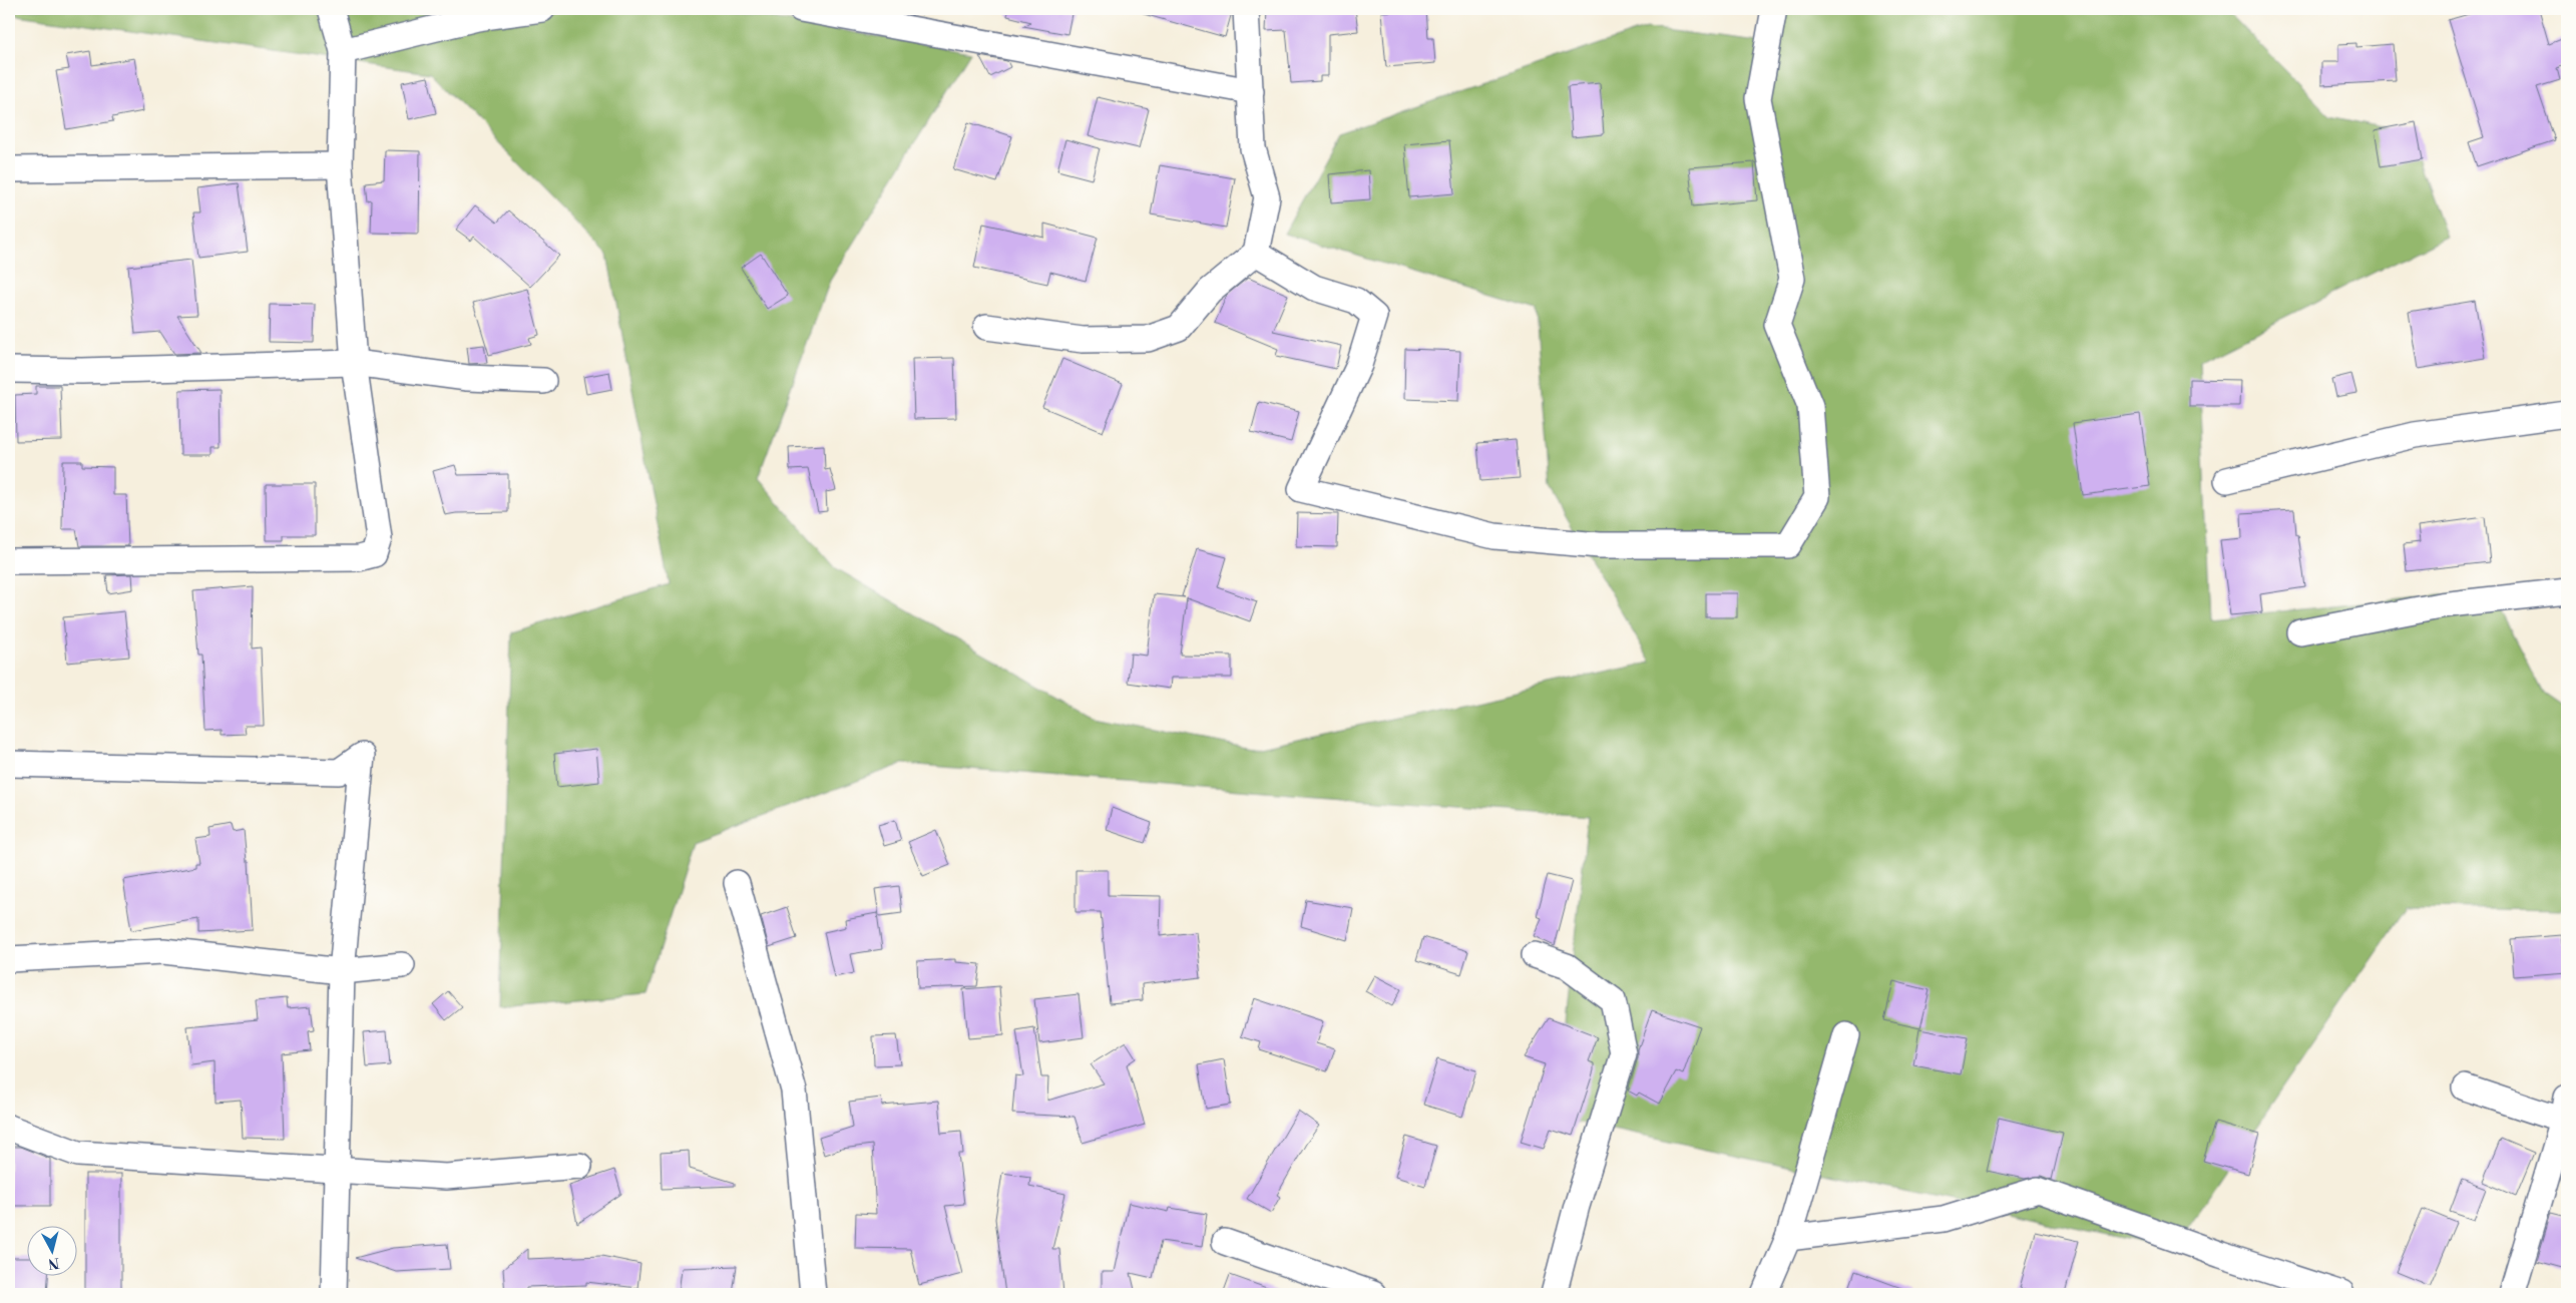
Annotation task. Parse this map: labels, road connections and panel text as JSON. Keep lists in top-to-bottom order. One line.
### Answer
{"north":"bottom"}
